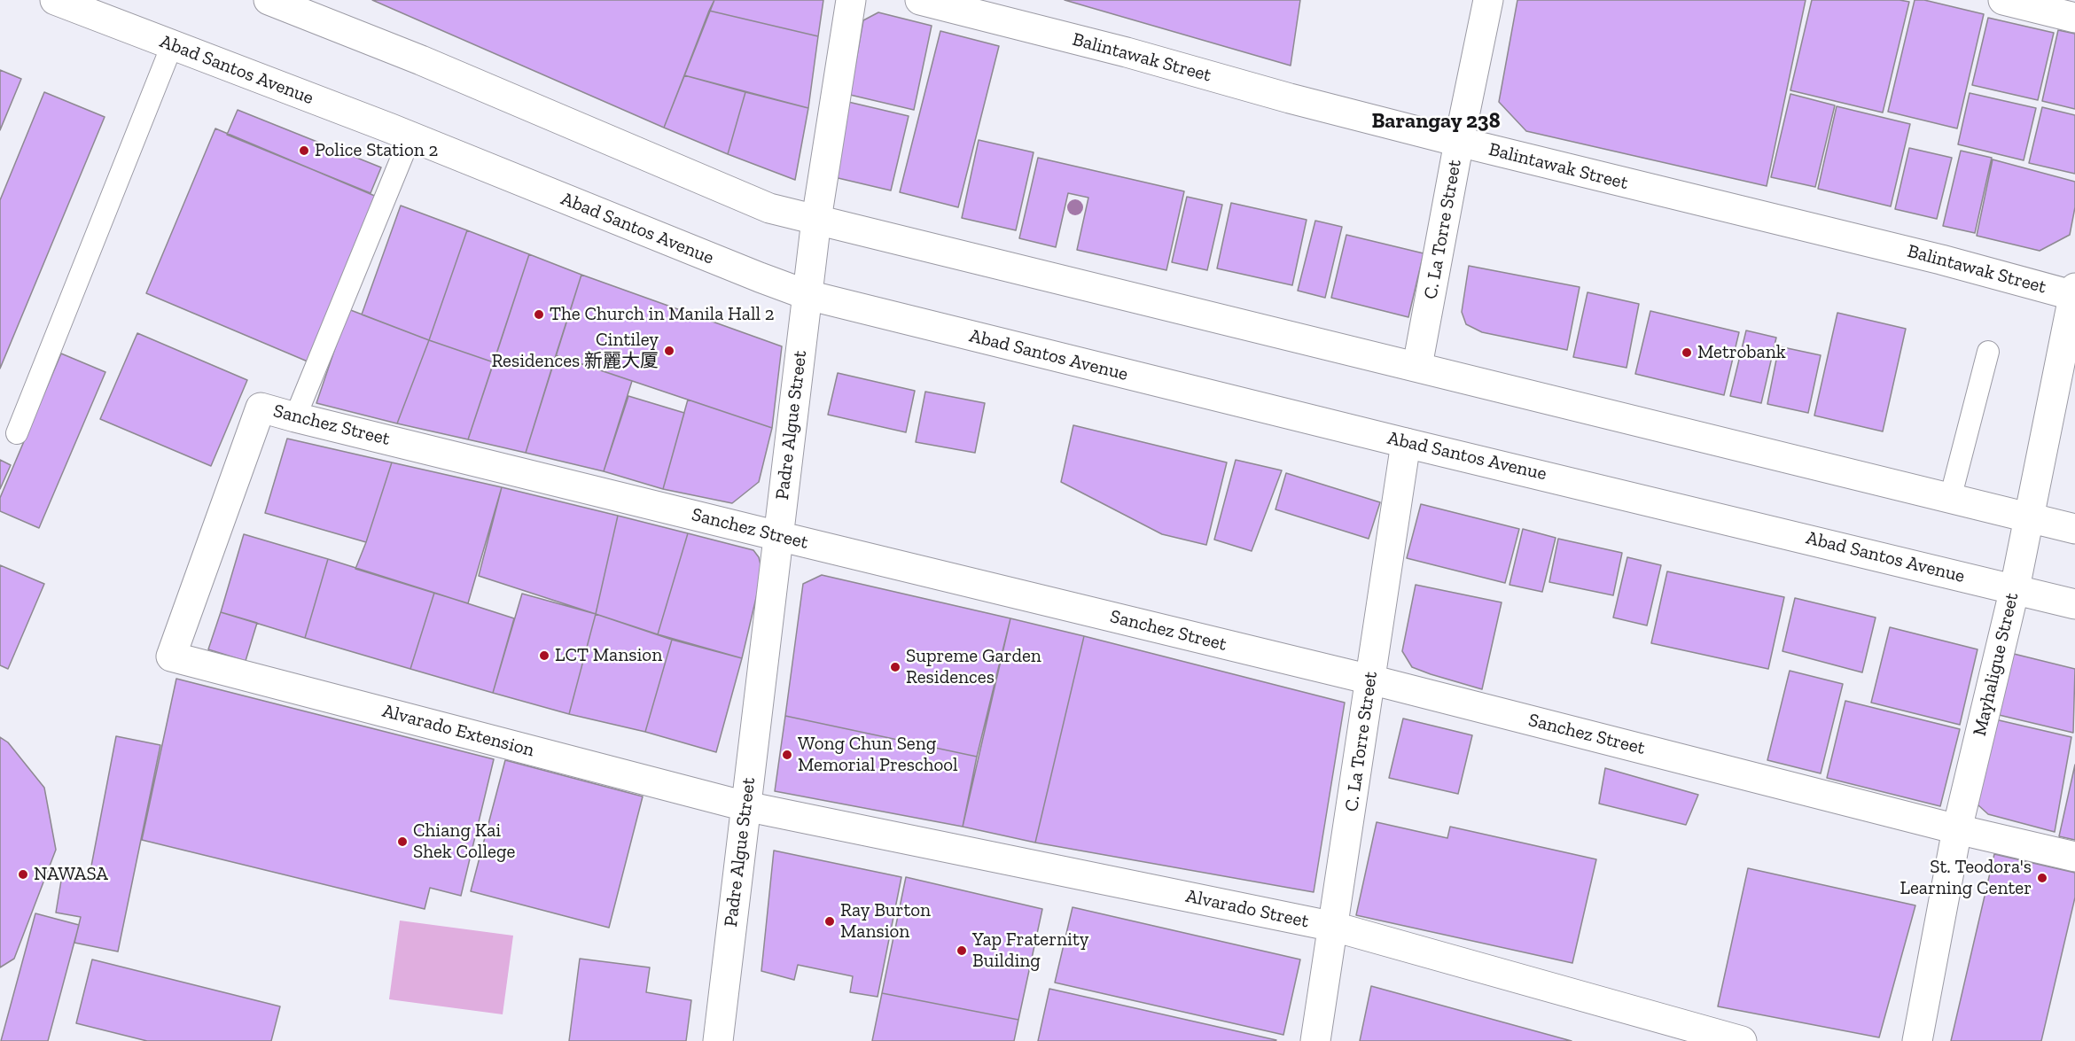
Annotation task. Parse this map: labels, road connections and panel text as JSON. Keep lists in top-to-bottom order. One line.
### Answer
{"streets":{"street":["Balintawak Street","Abad Santos Avenue","C. La Torre Street","Sanchez Street","Padre Algue Street","Mayhaligue Street","Alvarado Extension","Alvarado Street"]},"crossings":[["Balintawak Street","C. La Torre Street"],["Balintawak Street","Mayhaligue Street"],["Abad Santos Avenue","C. La Torre Street"],["Abad Santos Avenue","Padre Algue Street"],["Abad Santos Avenue","Mayhaligue Street"],["C. La Torre Street","Sanchez Street"],["C. La Torre Street","Alvarado Street"],["Sanchez Street","Padre Algue Street"],["Sanchez Street","Mayhaligue Street"],["Sanchez Street","Alvarado Extension"],["Padre Algue Street","Alvarado Extension"],["Padre Algue Street","Alvarado Street"],["Alvarado Extension","Alvarado Street"]],"districts":["Barangay 238"],"places":["Police Station 2","The Church in Manila Hall 2","Cintiley Residences 新麗大厦","Metrobank","LCT Mansion","Supreme Garden Residences","Wong Chun Seng Memorial Preschool","Chiang Kai Shek College","NAWASA","St. Teodora's Learning Center","Ray Burton Mansion","Yap Fraternity Building"]}
